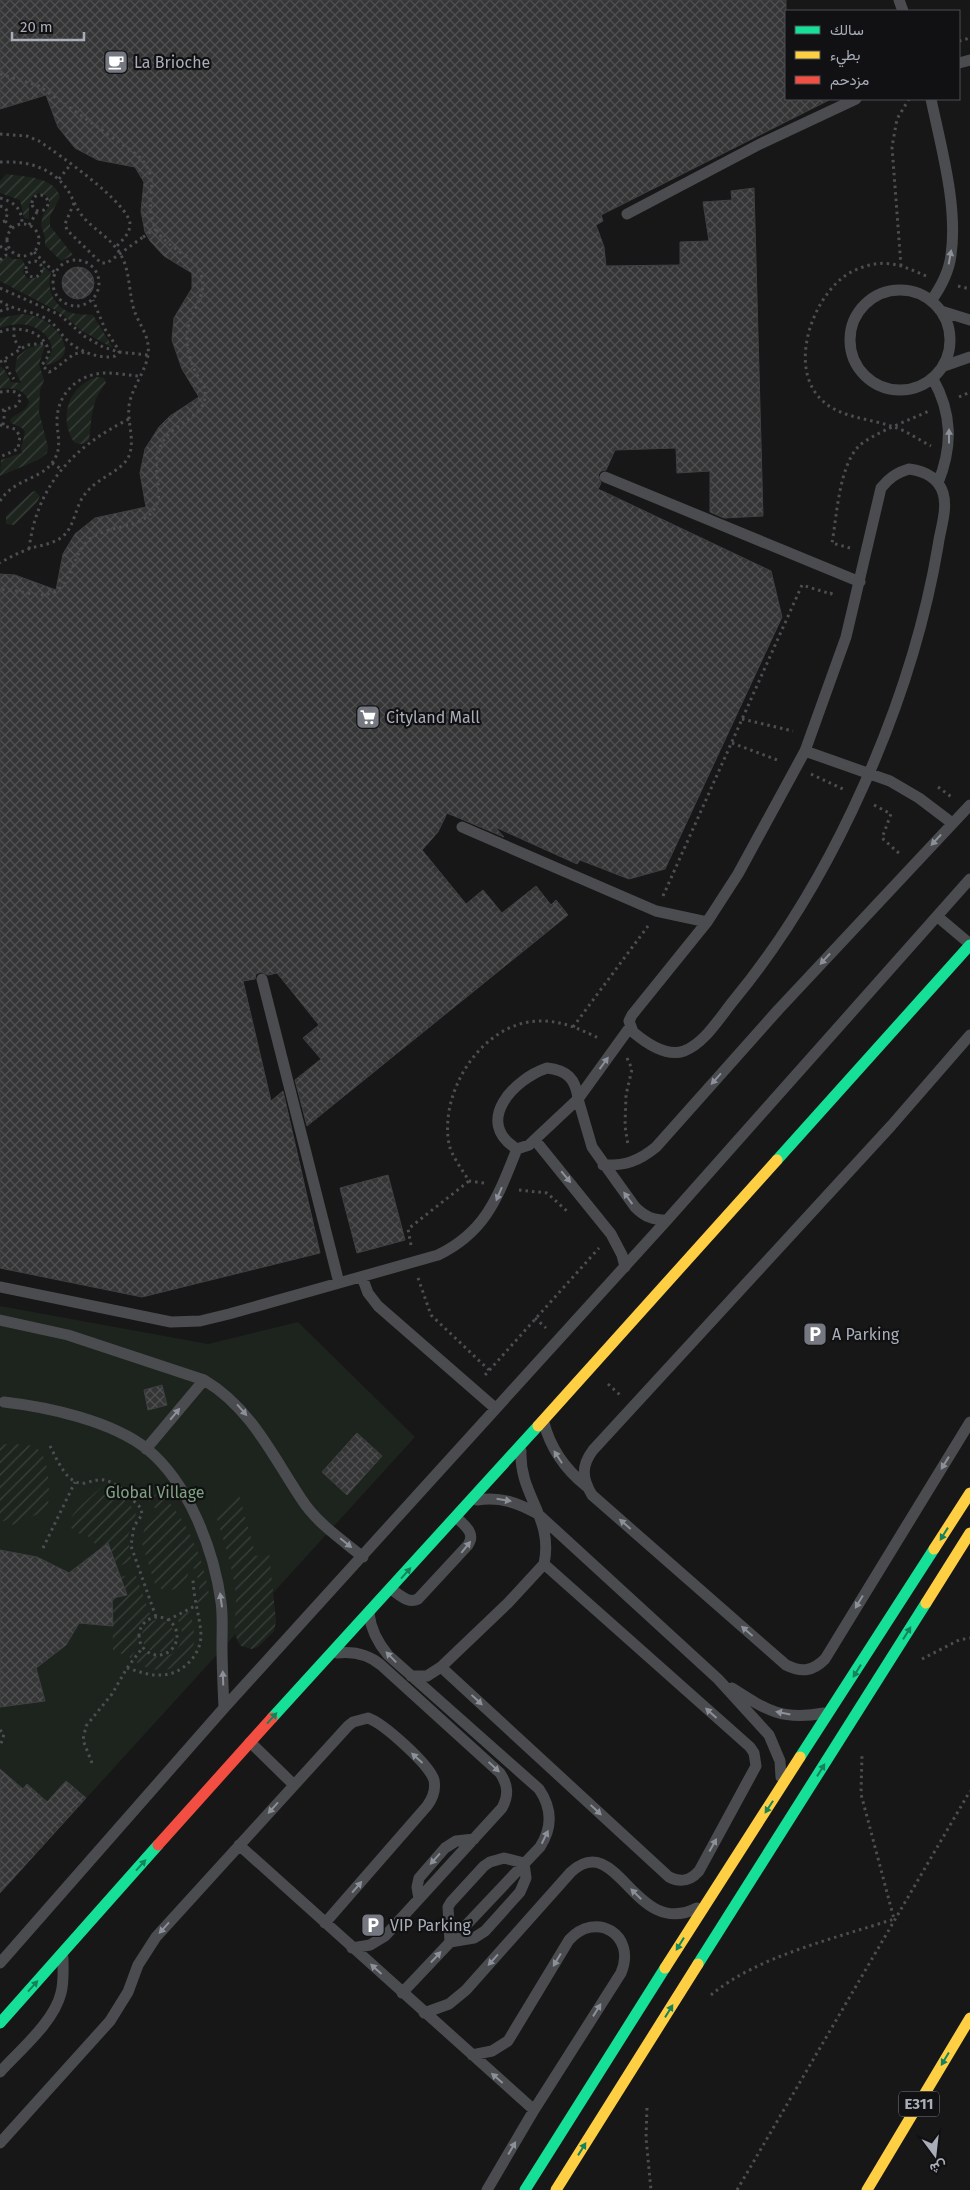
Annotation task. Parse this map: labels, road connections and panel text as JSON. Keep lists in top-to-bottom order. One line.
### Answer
{"streets":{"main road":["E311"]},"parks":["Global Village"],"places":{"cafe":["La Brioche"],"supermarket":["Cityland Mall"],"parking":["A Parking","VIP Parking"]},"legend":["سالك","بطيء","مزدحم"],"scale_bar":"20 m","north":"bottom"}
